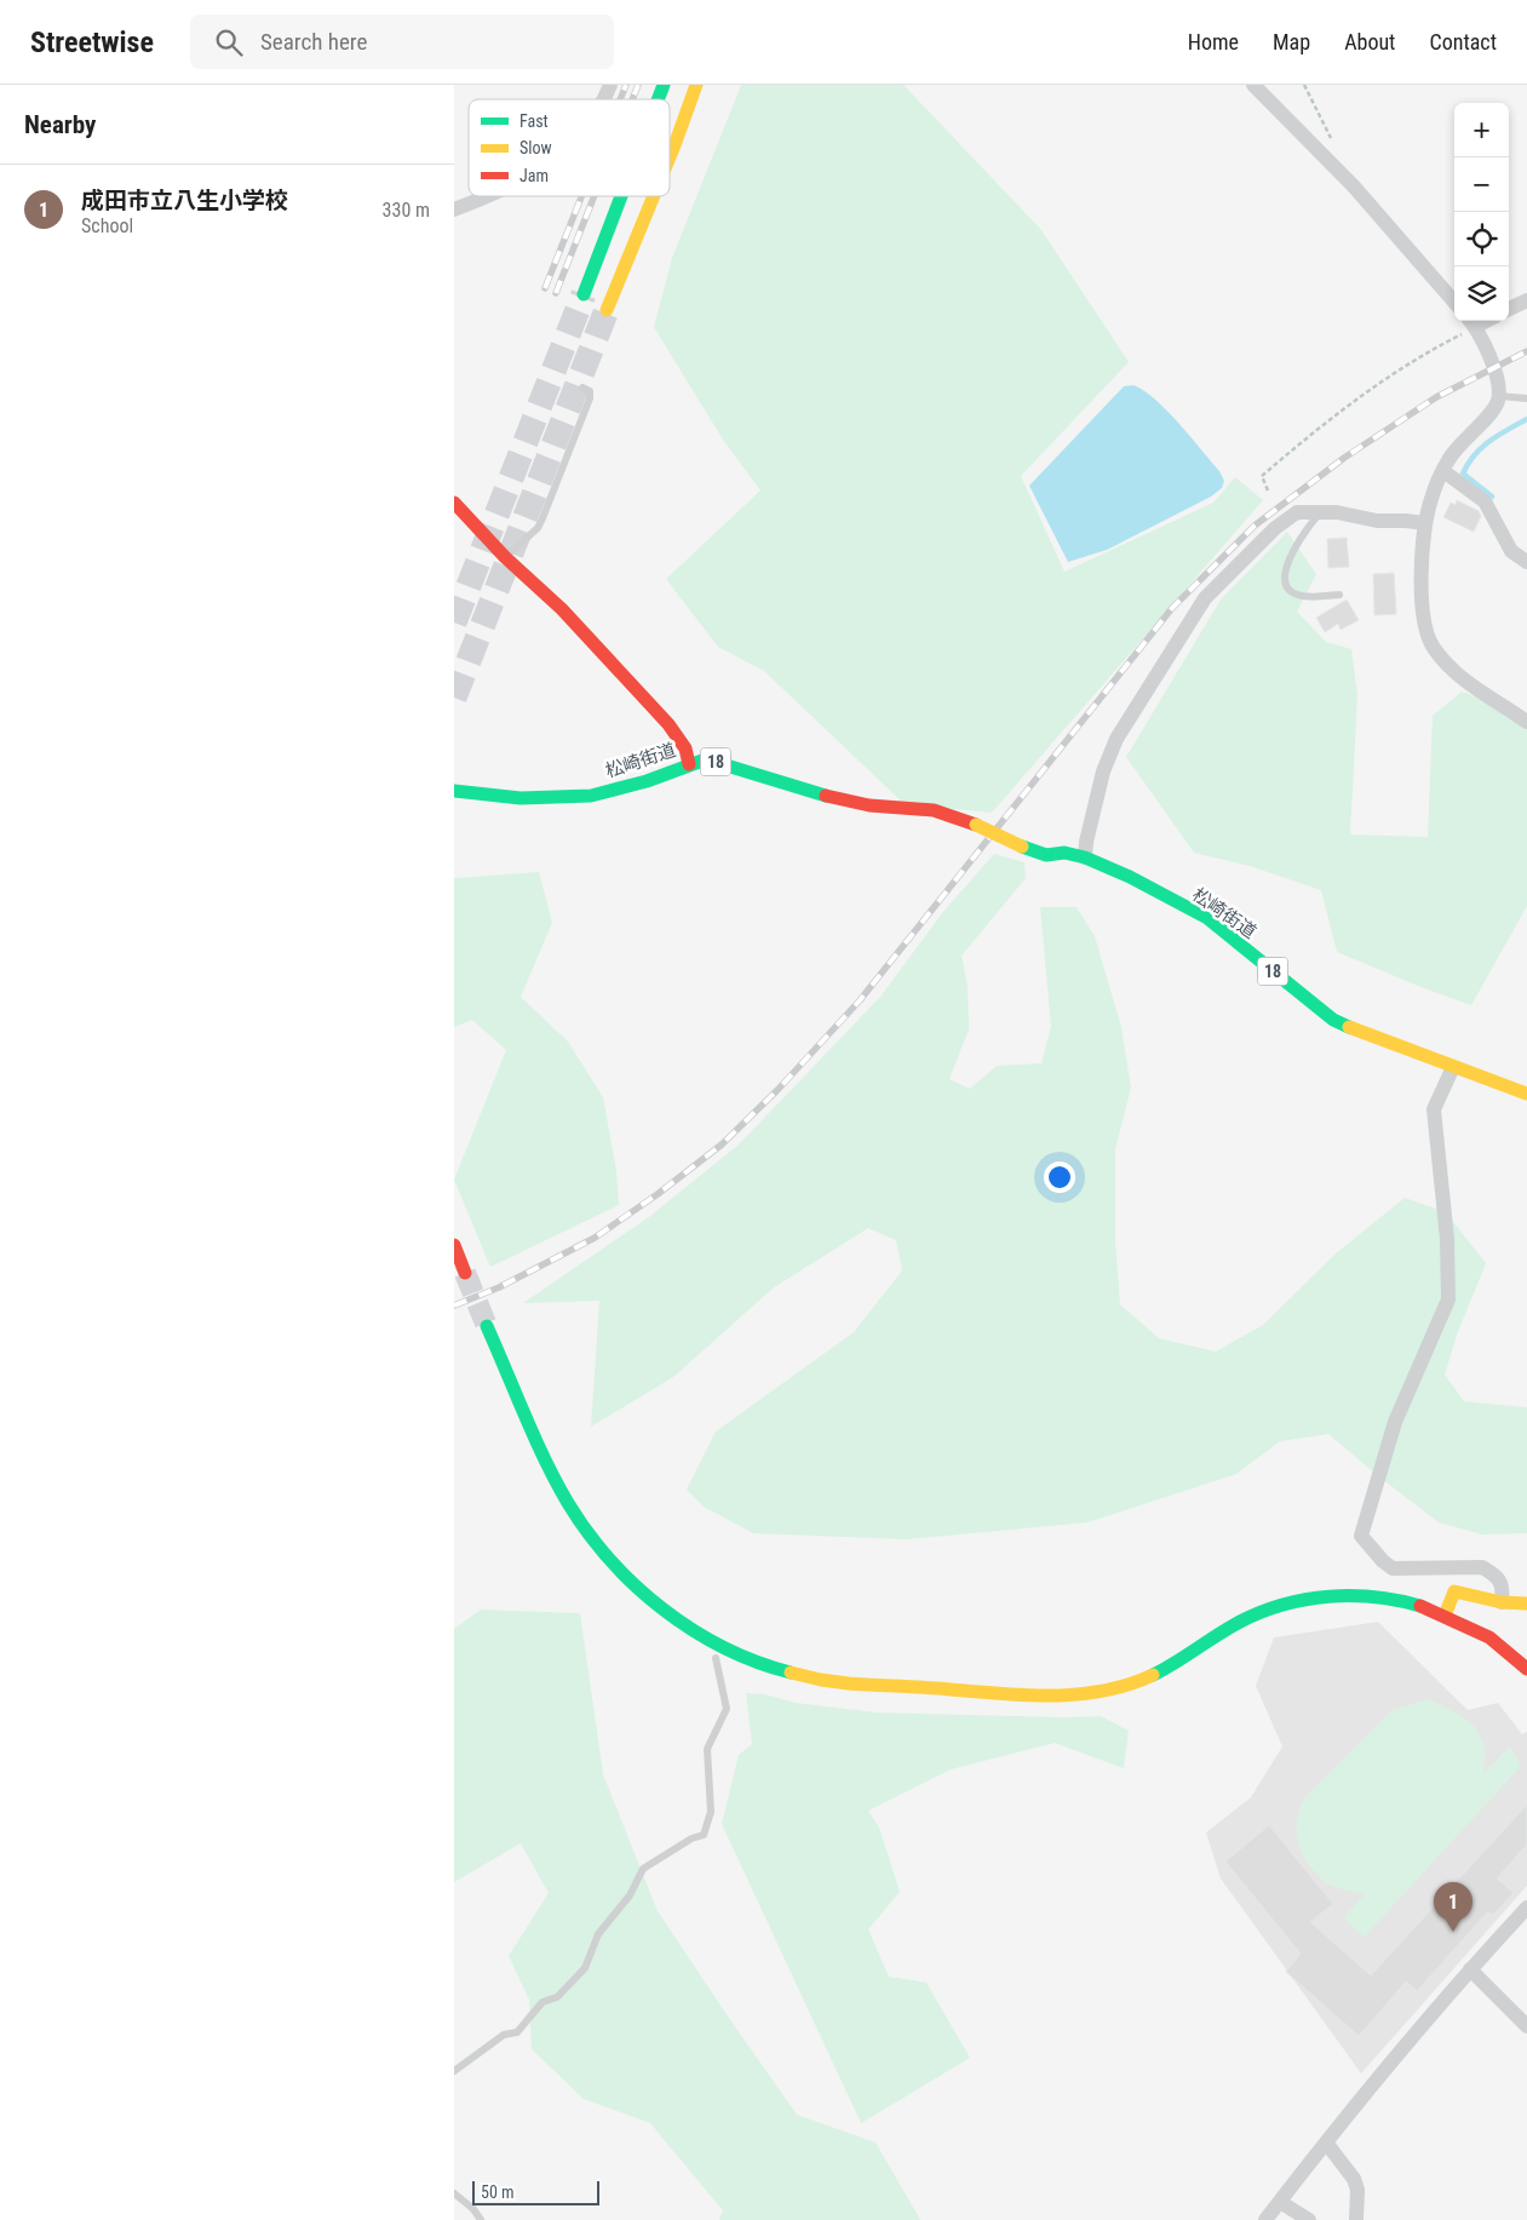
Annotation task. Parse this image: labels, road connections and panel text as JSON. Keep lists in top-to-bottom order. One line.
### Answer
{"streets":{"main road":["松崎街道","18"]},"legend":["Fast","Slow","Jam"],"scale_bar":"50 m","page":{"header":"Streetwise","search":"Search here","nav":["Home","Map","About","Contact"],"heading":"Nearby","map_buttons":["+","−"],"list":[{"mark":"1","name":"成田市立八生小学校","note":"School","value":"330 m"}],"pins":"1","scale":"50 m"}}
